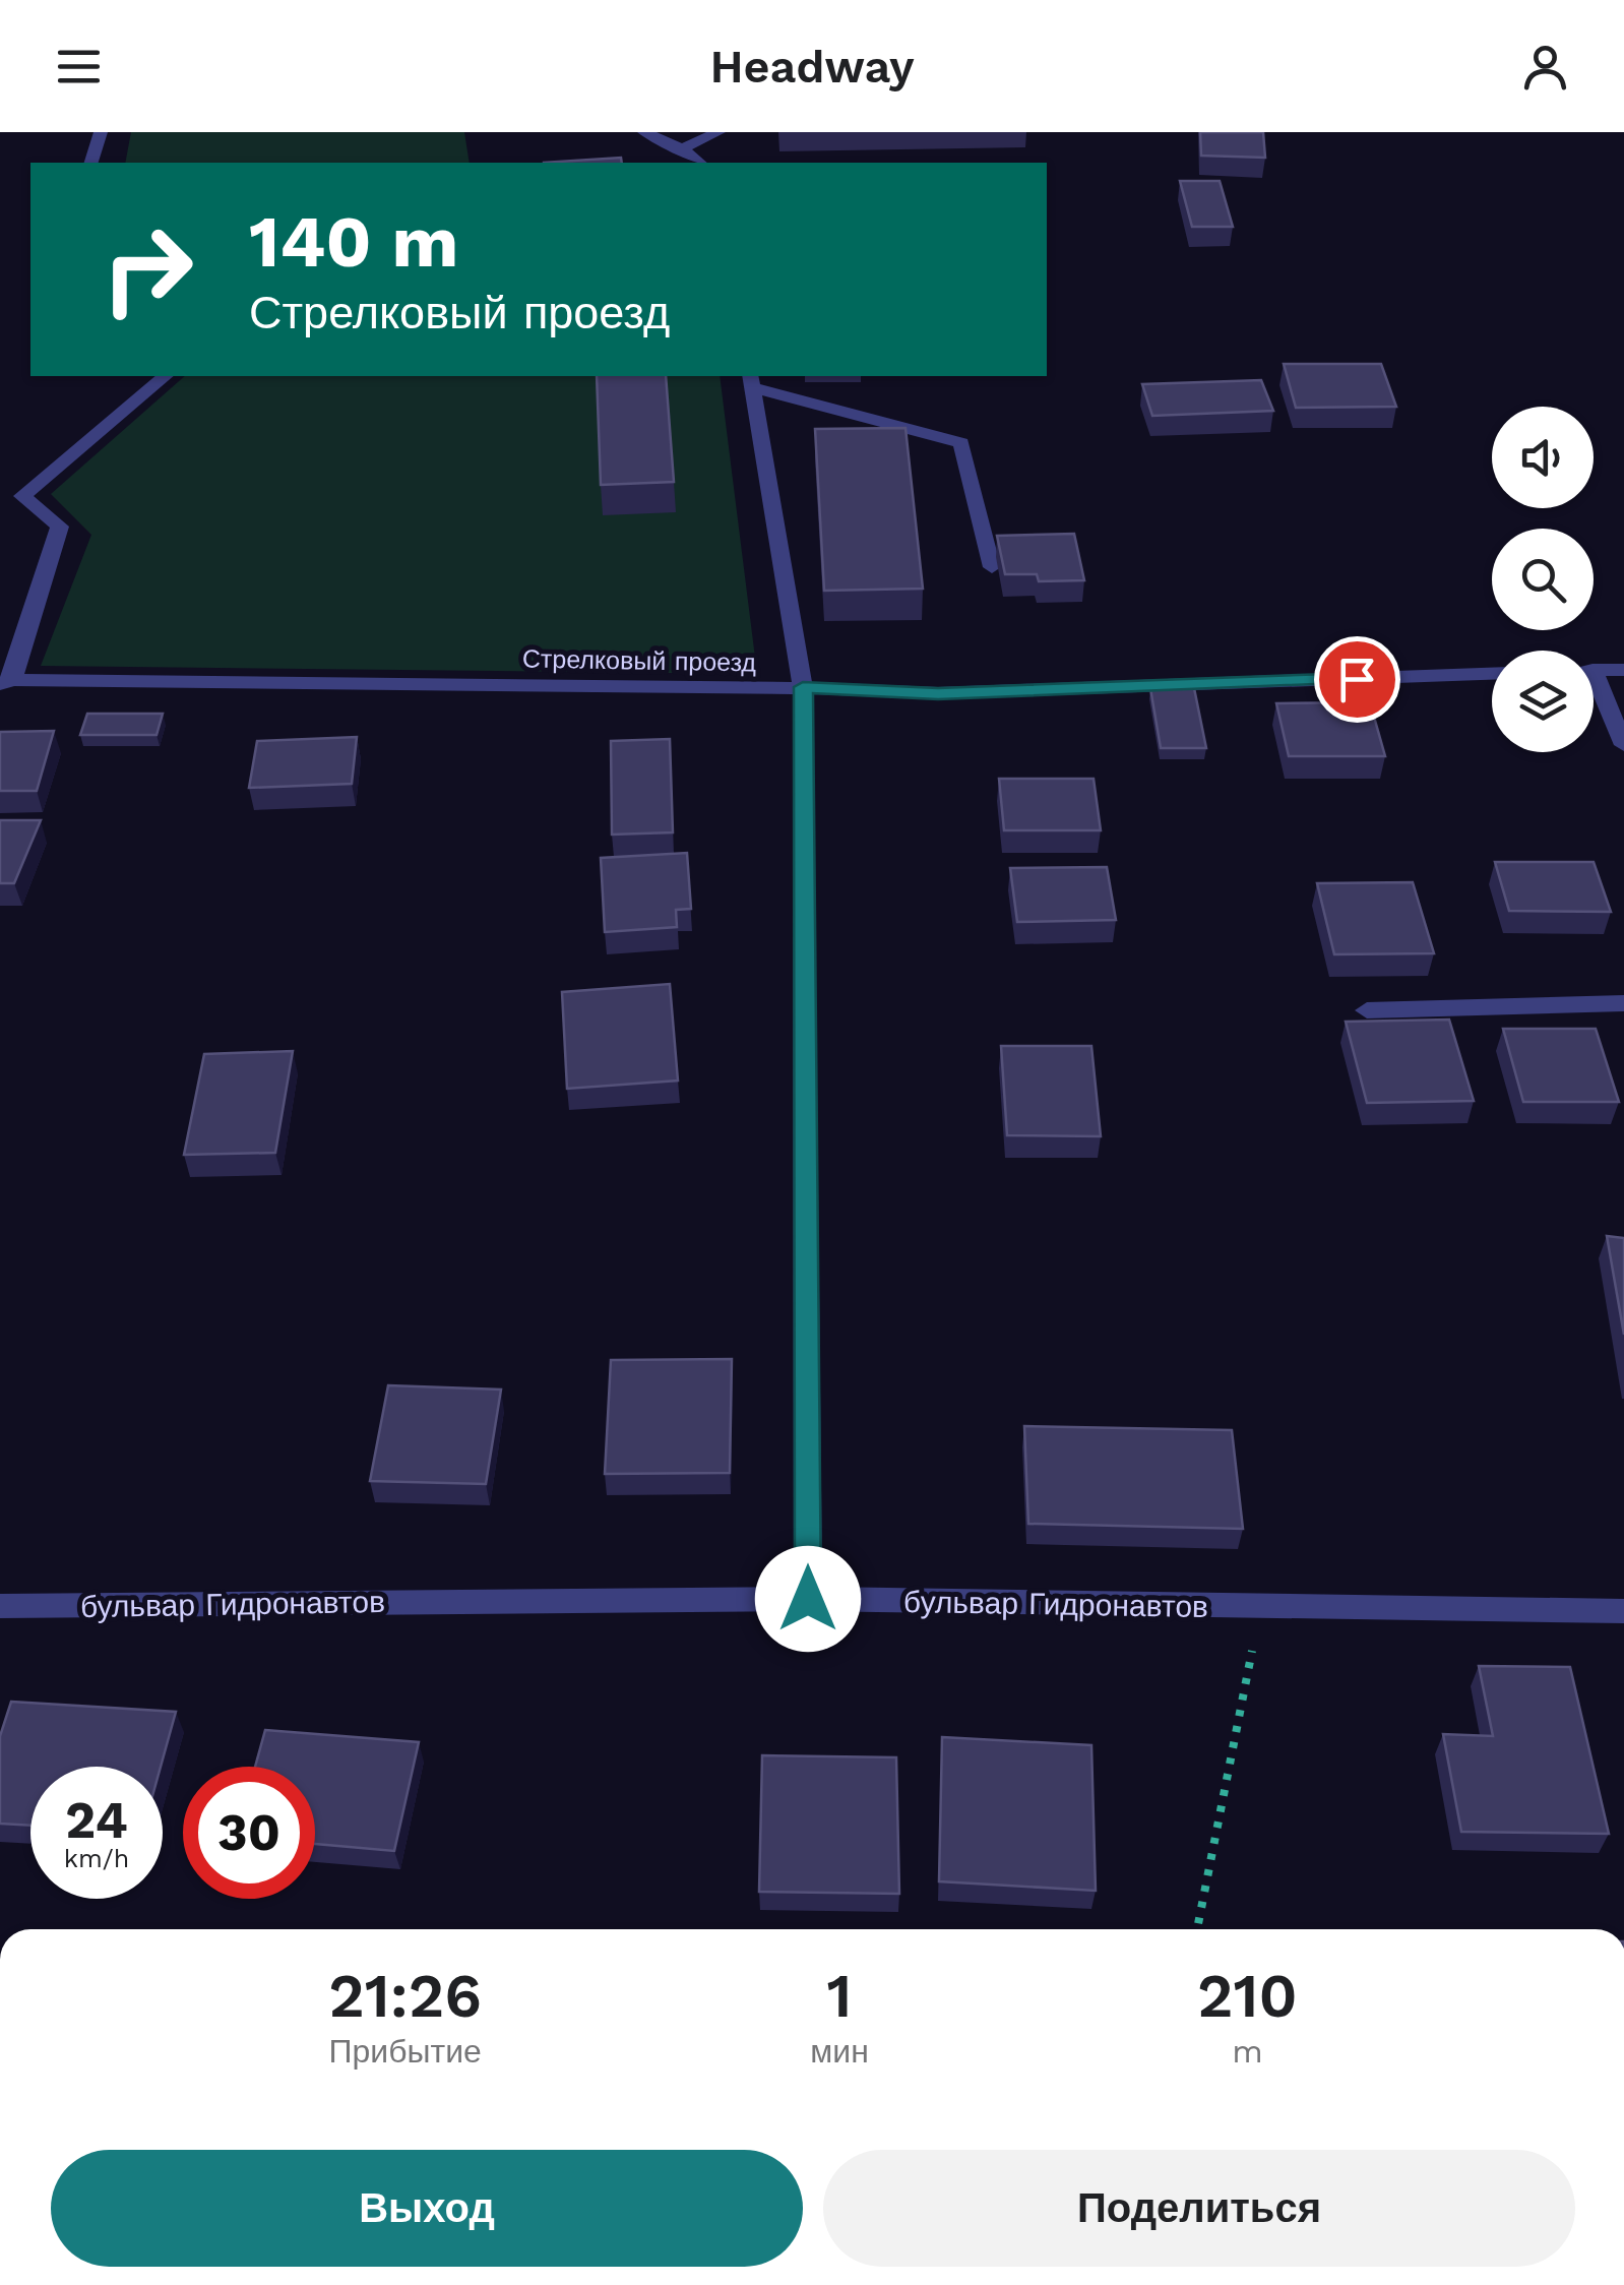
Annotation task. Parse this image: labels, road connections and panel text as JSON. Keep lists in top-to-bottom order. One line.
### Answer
{"streets":{"street":["Стрелковый проезд","бульвар Гидронавтов"]},"page":{"header":"Headway","turn":["140 m","Стрелковый проезд"],"speed":"24 km/h","limit":"30","eta":["21:26","Прибытие","1","мин","210","m"],"buttons":["Выход","Поделиться"]}}
